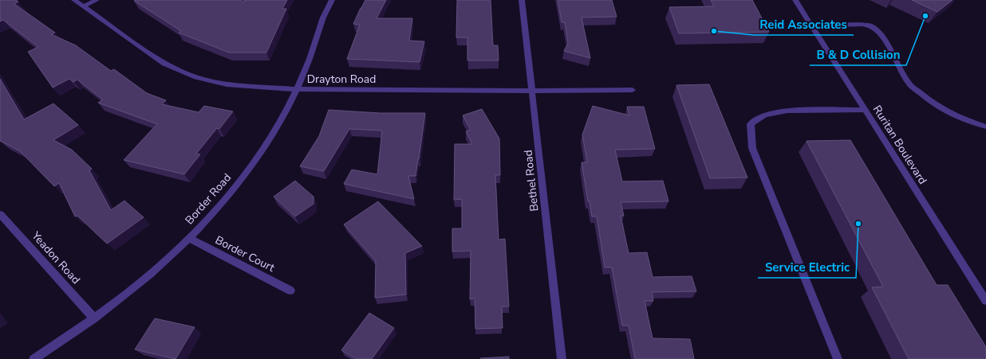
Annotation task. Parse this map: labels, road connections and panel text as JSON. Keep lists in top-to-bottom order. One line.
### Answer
{"streets":{"street":["Drayton Road","Ruritan Boulevard","Bethel Road","Border Road","Border Court","Yeadon Road"]},"crossings":[["Drayton Road","Bethel Road"],["Drayton Road","Border Road"],["Border Road","Border Court"],["Border Road","Yeadon Road"]],"places":["B & D Collision","Reid Associates","Service Electric"]}
